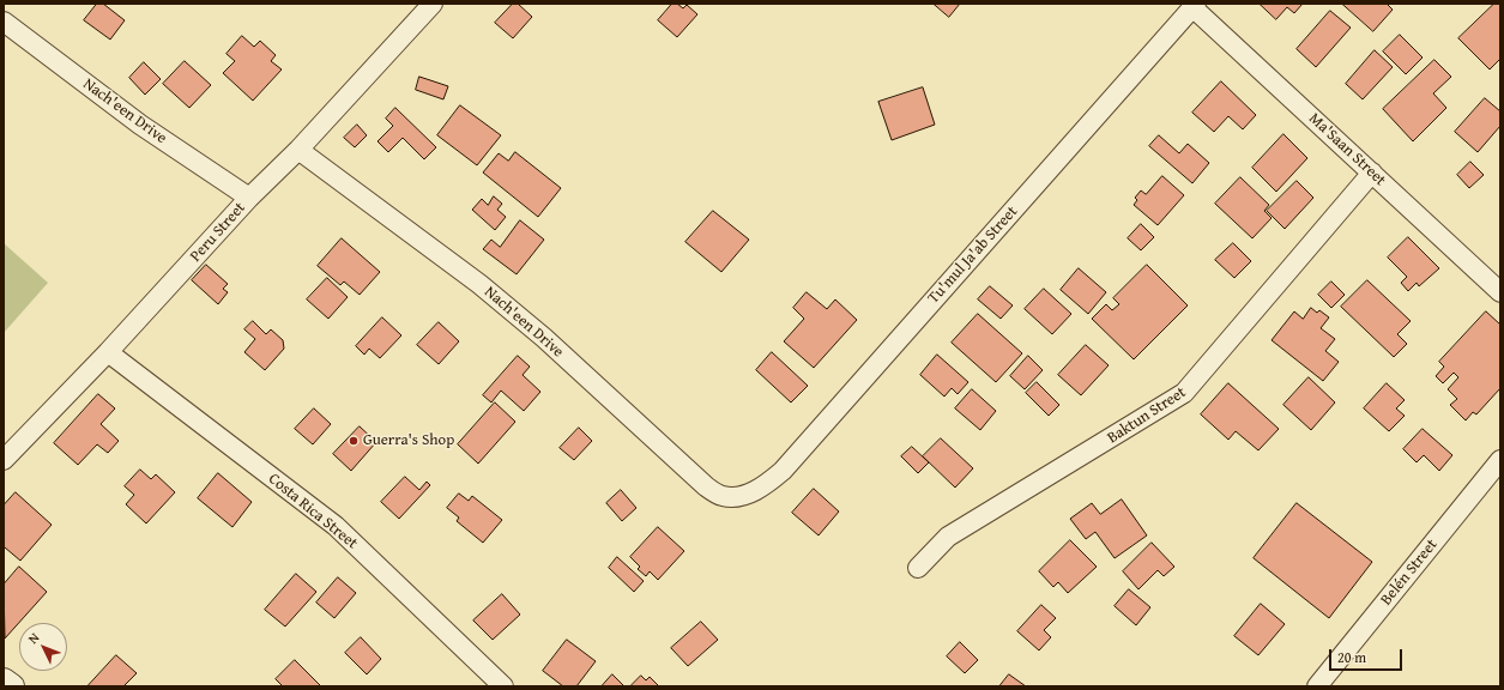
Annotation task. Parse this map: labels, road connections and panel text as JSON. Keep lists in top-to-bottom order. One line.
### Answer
{"streets":{"street":["Nach'een Drive","Ma'Saan Street","Peru Street","Tu'mul Ja'ab Street","Baktun Street","Costa Rica Street","Belén Street"]},"crossings":[["Nach'een Drive","Peru Street"],["Nach'een Drive","Tu'mul Ja'ab Street"],["Ma'Saan Street","Tu'mul Ja'ab Street"],["Ma'Saan Street","Baktun Street"],["Peru Street","Costa Rica Street"]],"places":["Guerra's Shop"],"scale_bar":"20 m","north":"top left"}
